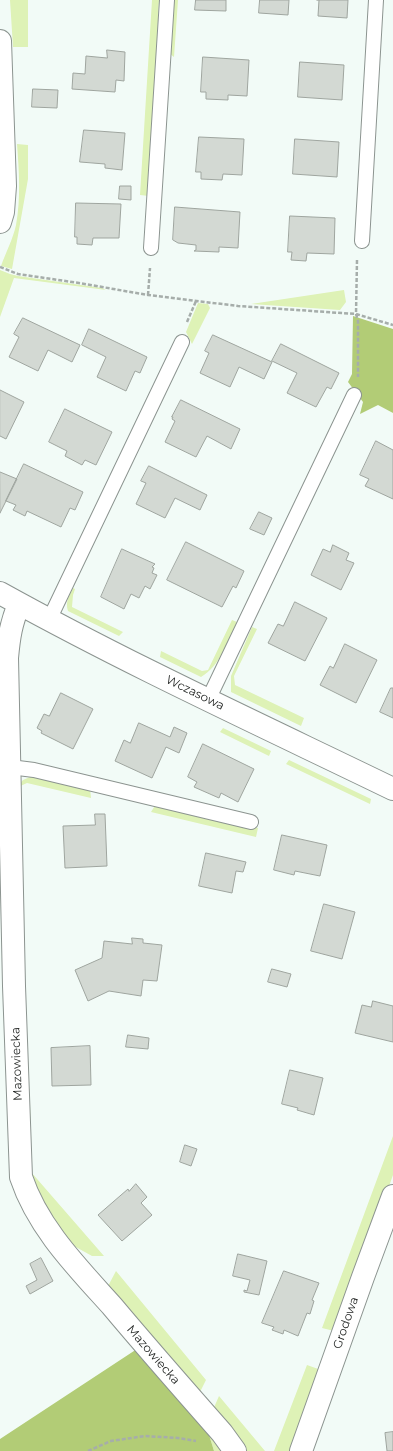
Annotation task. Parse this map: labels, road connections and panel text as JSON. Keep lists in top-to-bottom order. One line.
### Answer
{"streets":{"street":["Wczasowa","Mazowiecka","Grodowa"]},"crossings":[["Wczasowa","Mazowiecka"]]}
